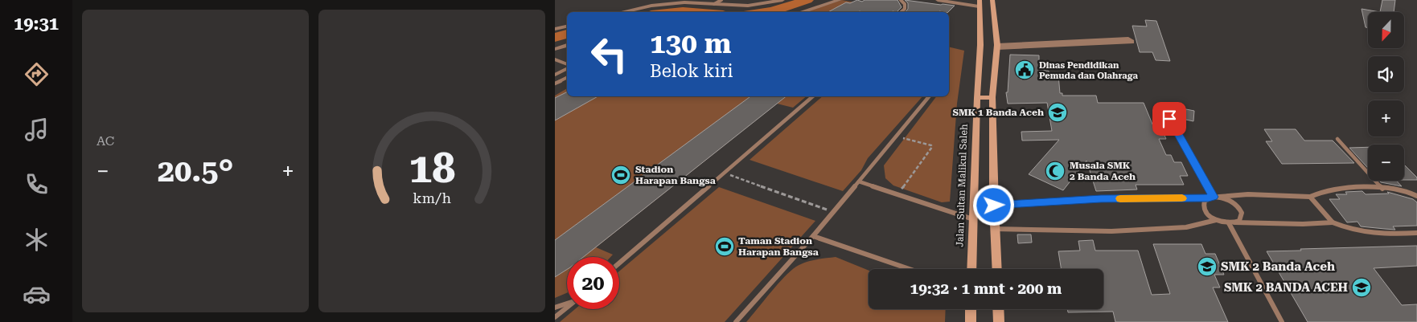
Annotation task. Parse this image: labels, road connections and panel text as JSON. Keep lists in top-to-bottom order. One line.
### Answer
{"streets":{"main road":["Jalan Sultan Malikul Saleh"]},"places":{"public building":["Dinas Pendidikan Pemuda dan Olahraga"],"school or university":["SMK 1 Banda Aceh","SMK 2 Banda Aceh","SMK 2 BANDA ACEH"],"mosque":["Musala SMK 2 Banda Aceh"],"sports":["Stadion Harapan Bangsa","Taman Stadion Harapan Bangsa"]},"north":"bottom","page":{"tabs":"19:31","tile":"AC","map_buttons":["+","−"],"turn":["130 m","Belok kiri"],"heat":["−","20.5°","+"],"limit":"20","trip":"19:32 · 1 mnt · 200 m","gauge":["18","km/h"]}}
